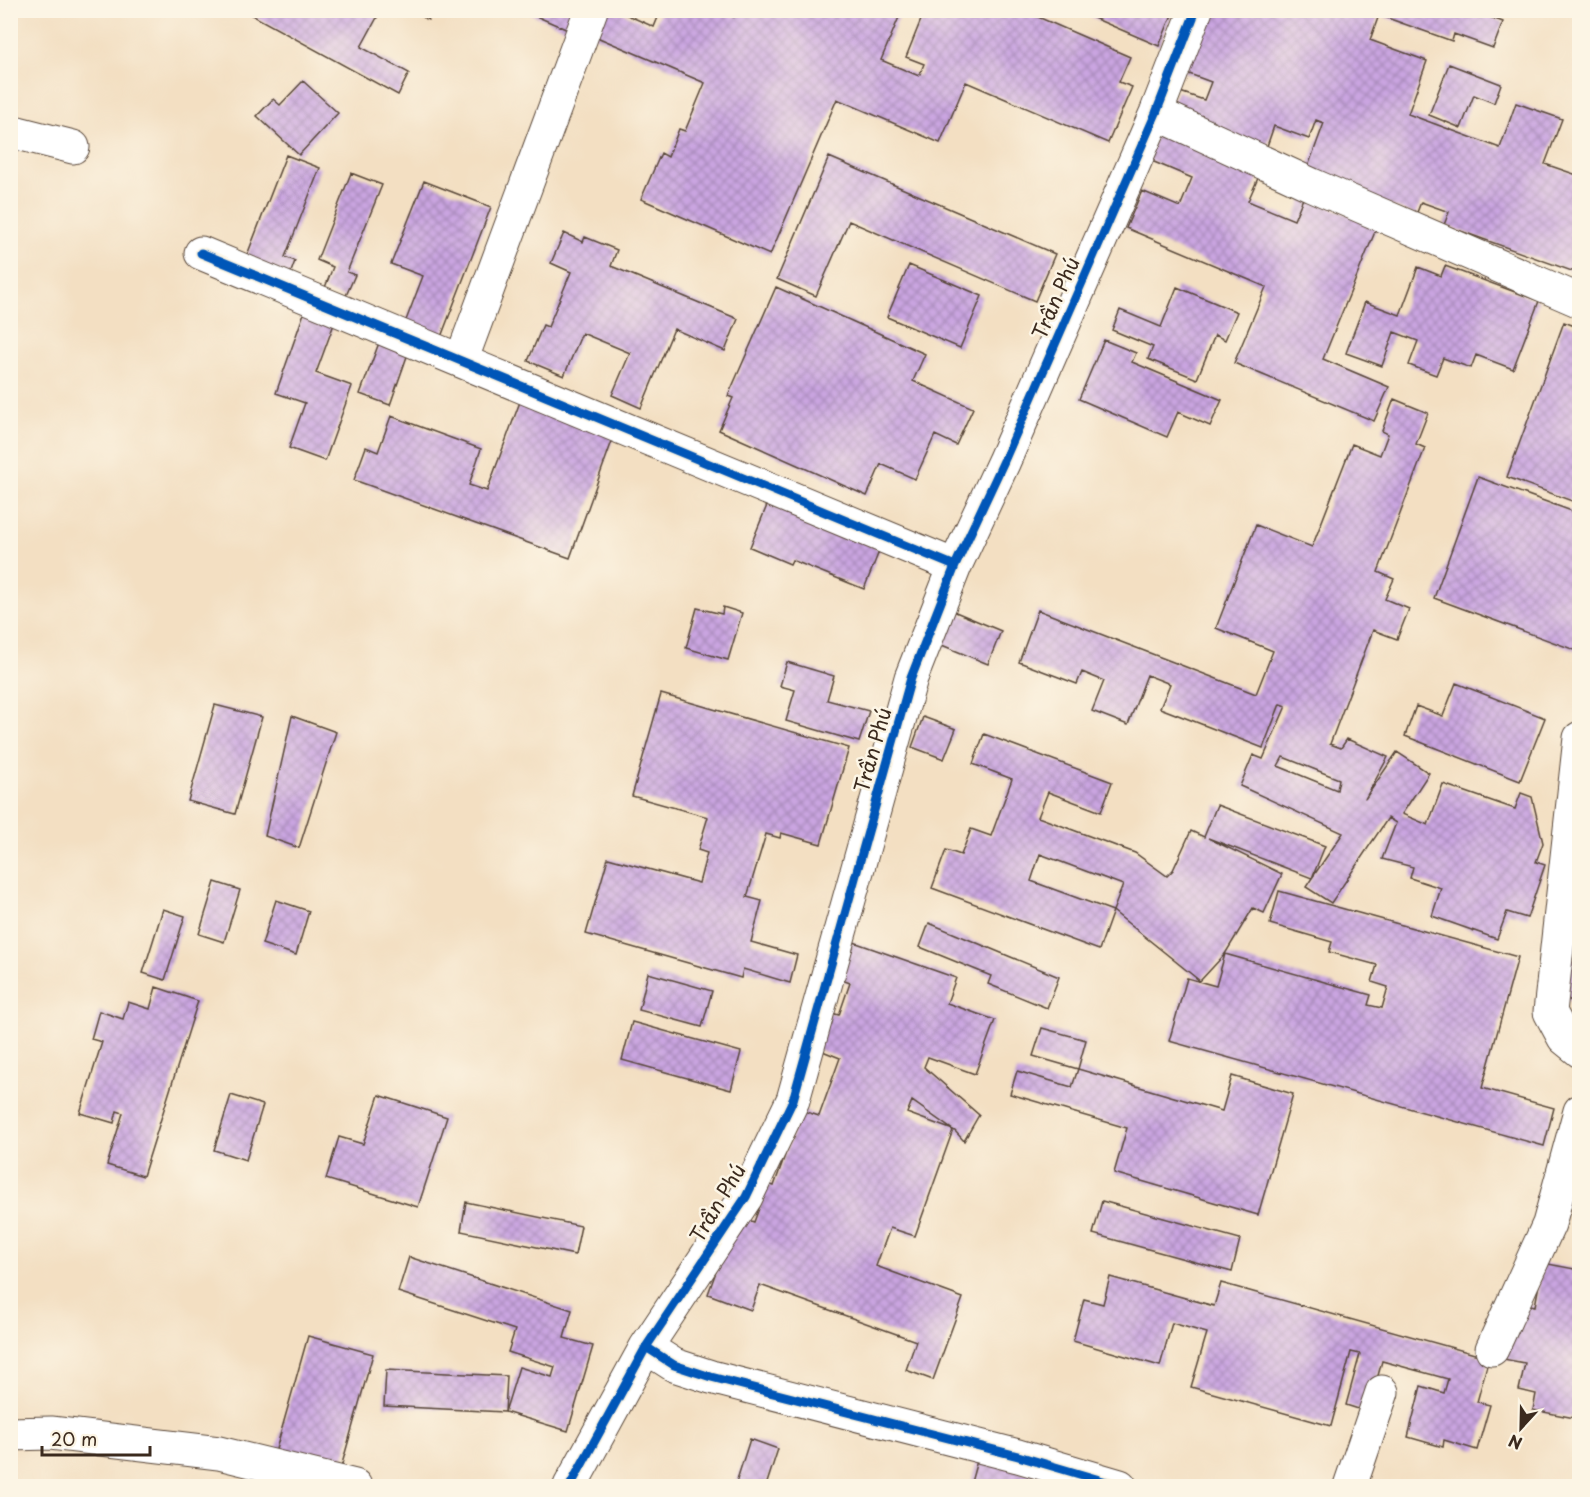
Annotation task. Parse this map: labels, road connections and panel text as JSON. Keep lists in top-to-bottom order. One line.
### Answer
{"streets":{"street":["Trần Phú"]},"scale_bar":"20 m","north":"bottom"}
